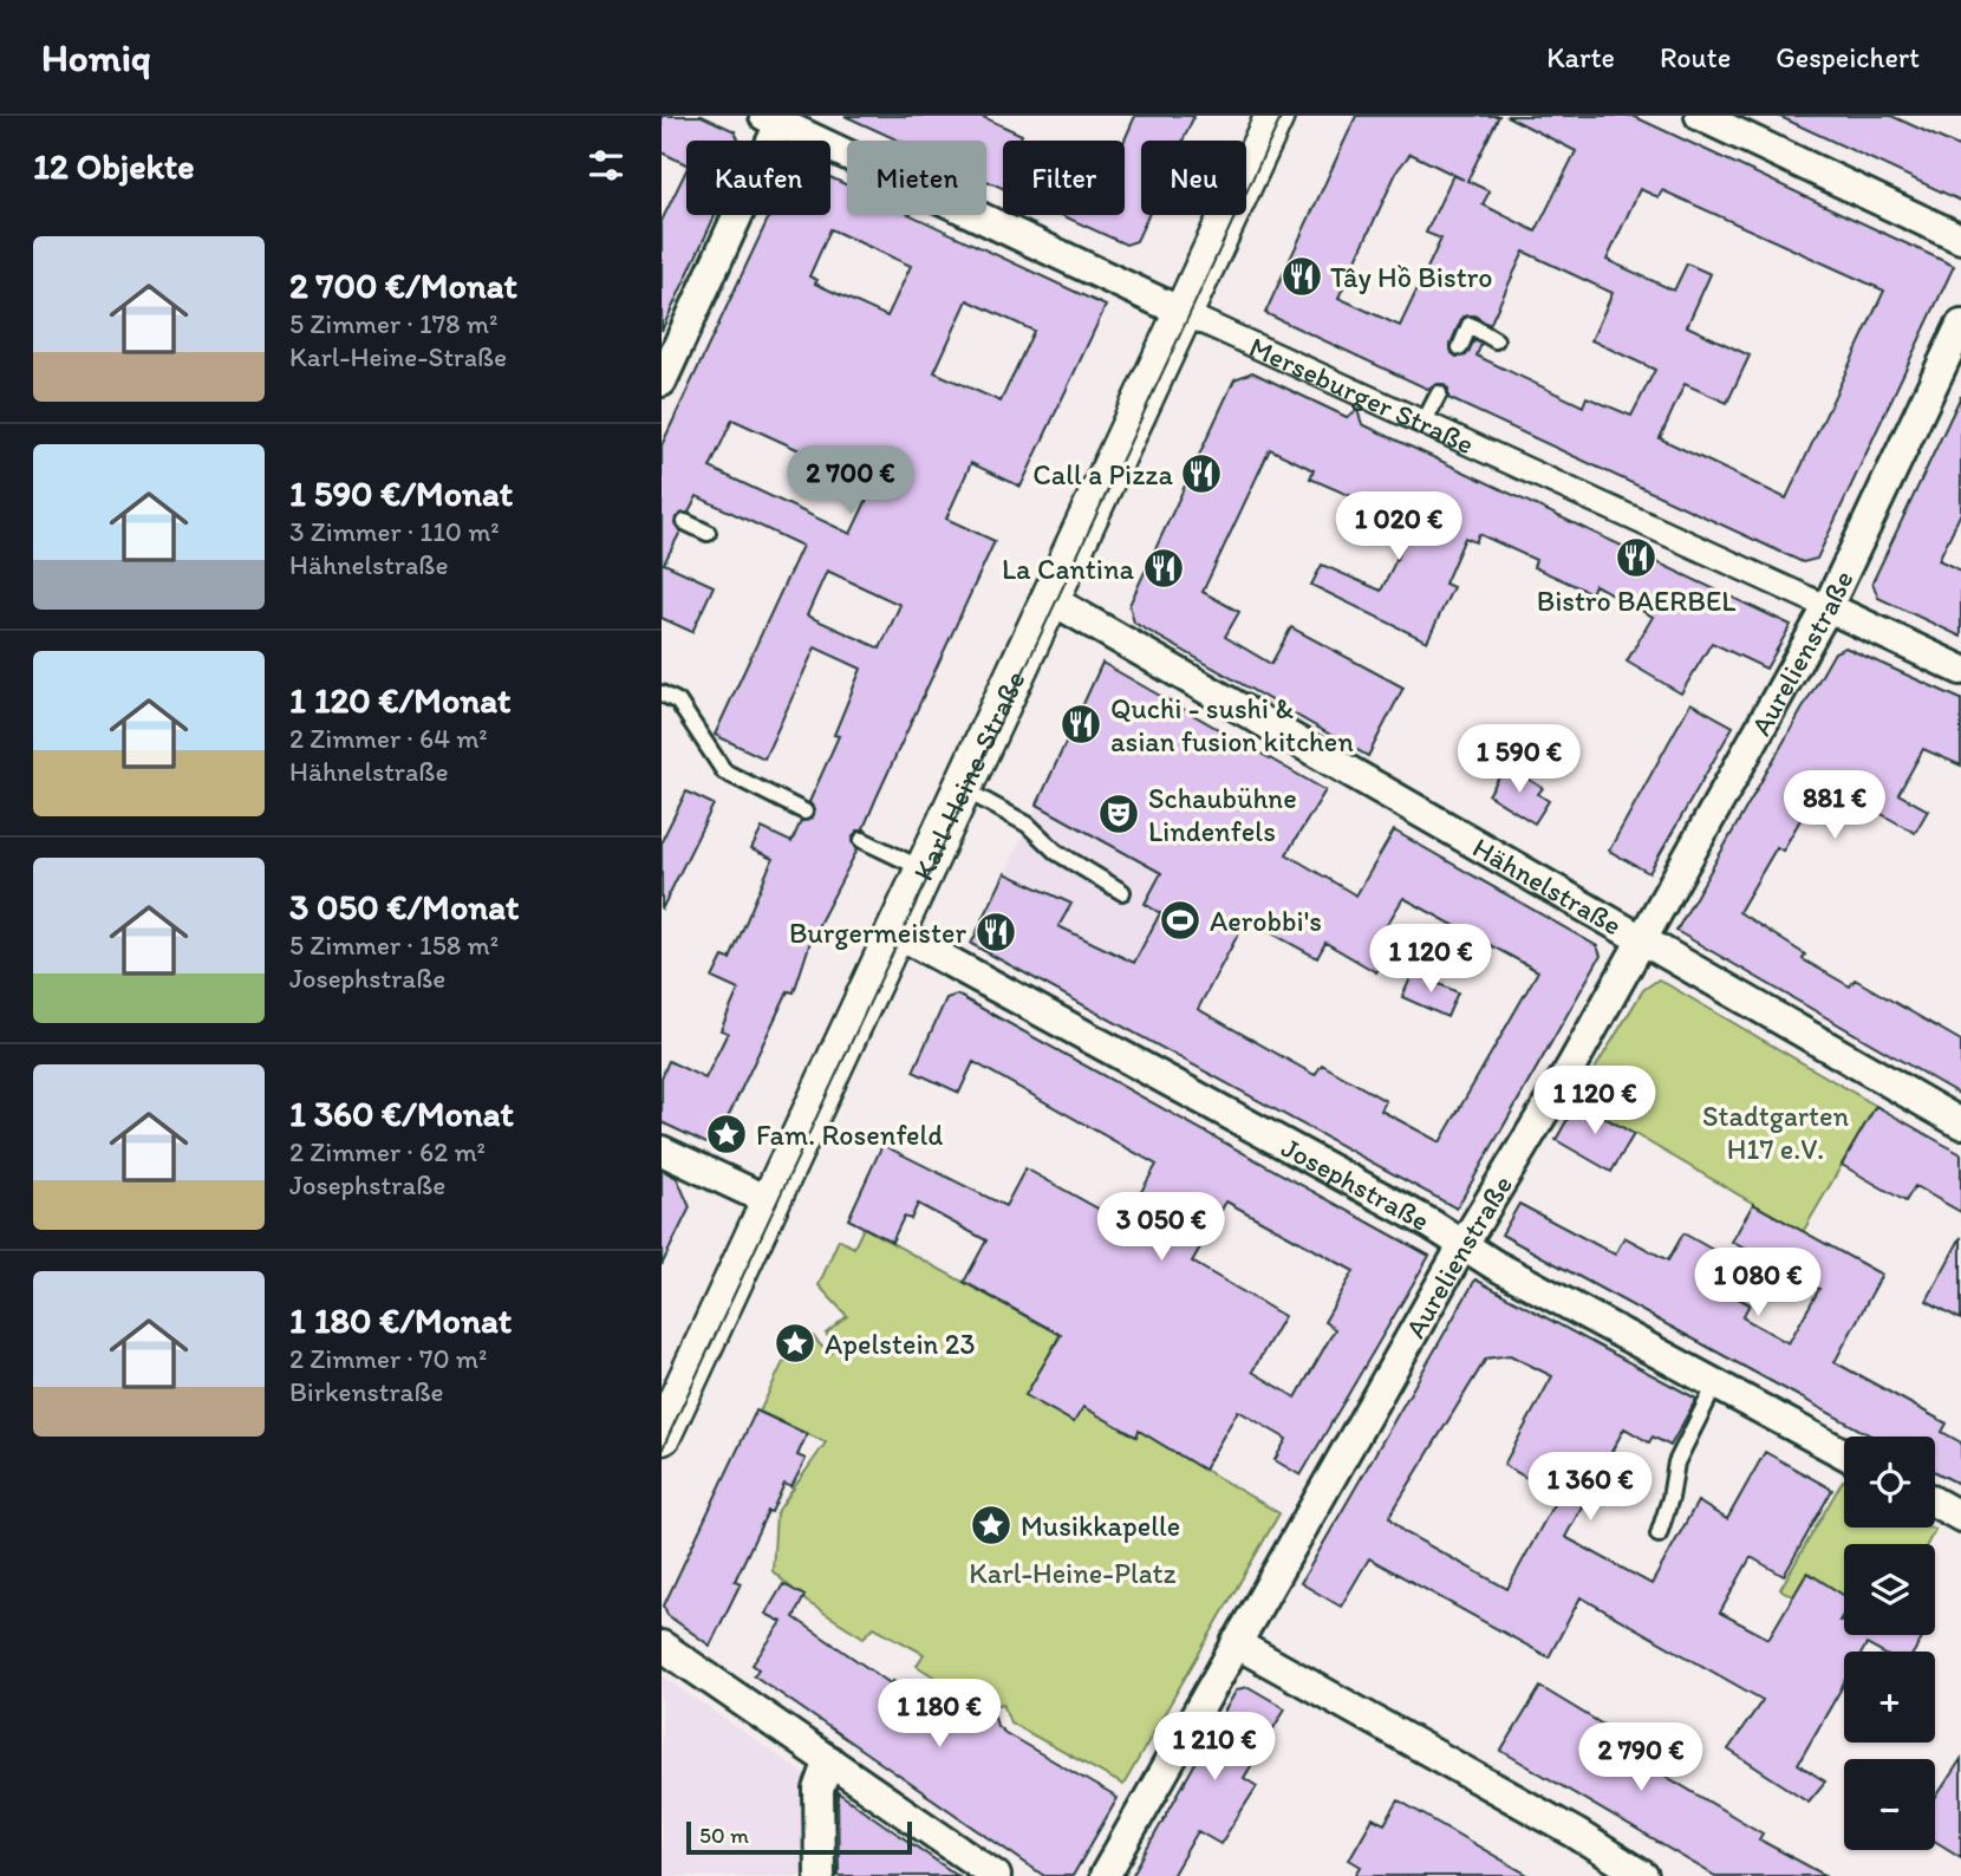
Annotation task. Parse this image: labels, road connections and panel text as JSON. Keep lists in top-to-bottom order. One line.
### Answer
{"streets":{"street":["Merseburger Straße","Aurelienstraße","Karl-Heine-Straße","Hähnelstraße","Josephstraße"]},"crossings":[["Merseburger Straße","Aurelienstraße"],["Merseburger Straße","Karl-Heine-Straße"],["Aurelienstraße","Hähnelstraße"],["Aurelienstraße","Josephstraße"],["Karl-Heine-Straße","Hähnelstraße"],["Karl-Heine-Straße","Josephstraße"]],"parks":["Stadtgarten H17 e.V.","Karl-Heine-Platz"],"places":{"restaurant":["Tây Hồ Bistro","Call a Pizza","Bistro BAERBEL","La Cantina","Quchi - sushi & asian fusion kitchen","Burgermeister"],"theatre":["Schaubühne Lindenfels"],"sports":["Aerobbi's"],"place":["Fam. Rosenfeld","Apelstein 23","Musikkapelle"]},"scale_bar":"50 m","page":{"header":"Homiq","nav":["Karte","Route","Gespeichert"],"heading":"12 Objekte","chip":["Kaufen","Mieten","Filter","Neu"],"list":[{"name":"2 700 €/Monat","note":"5 Zimmer · 178 m² · Karl-Heine-Straße"},{"name":"1 590 €/Monat","note":"3 Zimmer · 110 m² · Hähnelstraße"},{"name":"1 120 €/Monat","note":"2 Zimmer · 64 m² · Hähnelstraße"},{"name":"3 050 €/Monat","note":"5 Zimmer · 158 m² · Josephstraße"},{"name":"1 360 €/Monat","note":"2 Zimmer · 62 m² · Josephstraße"},{"name":"1 180 €/Monat","note":"2 Zimmer · 70 m² · Birkenstraße"}],"price":["2 700 €","1 020 €","1 590 €","881 €","1 120 €","1 120 €","3 050 €","1 080 €","1 360 €","1 180 €","1 210 €","2 790 €"],"map_buttons":["+","−"],"scale":"50 m"}}
